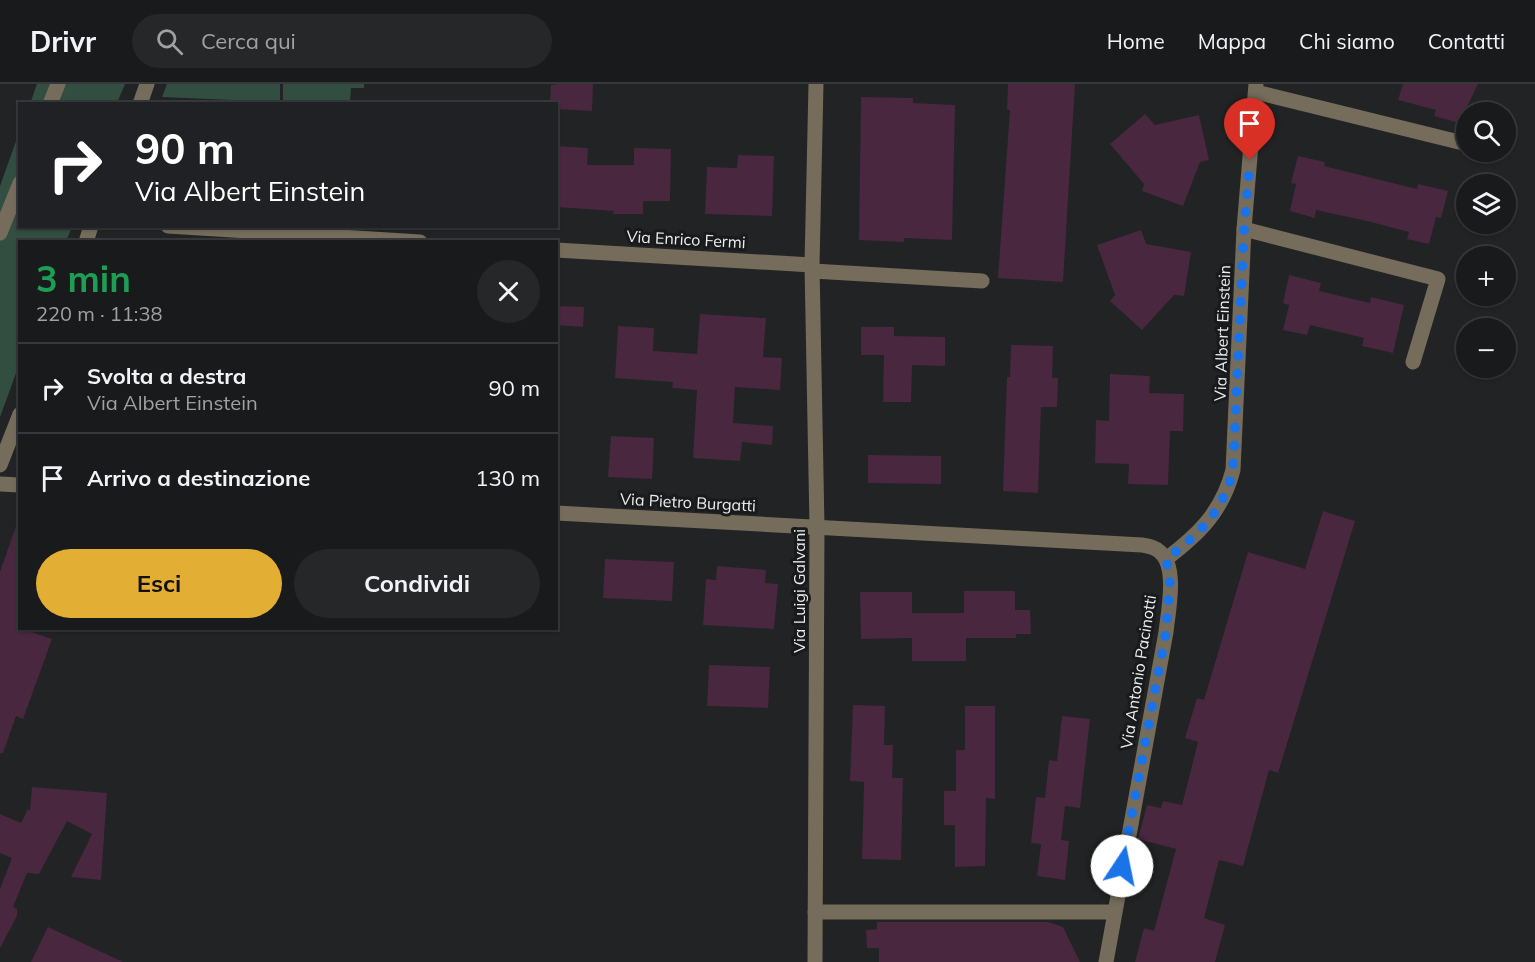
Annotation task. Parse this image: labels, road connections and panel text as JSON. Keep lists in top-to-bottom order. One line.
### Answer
{"streets":{"street":["Via Enrico Fermi","Via Albert Einstein","Via Pietro Burgatti","Via Luigi Galvani","Via Antonio Pacinotti"]},"crossings":[["Via Enrico Fermi","Via Luigi Galvani"],["Via Albert Einstein","Via Antonio Pacinotti"],["Via Pietro Burgatti","Via Luigi Galvani"]],"page":{"header":"Drivr","search":"Cerca qui","nav":["Home","Mappa","Chi siamo","Contatti"],"map_buttons":["+","−"],"turn":["90 m","Via Albert Einstein"],"heading":["3 min","220 m · 11:38"],"list":[{"name":"Svolta a destra","note":"Via Albert Einstein","value":"90 m"},{"name":"Arrivo a destinazione","value":"130 m"}],"buttons":["Esci","Condividi"]}}
